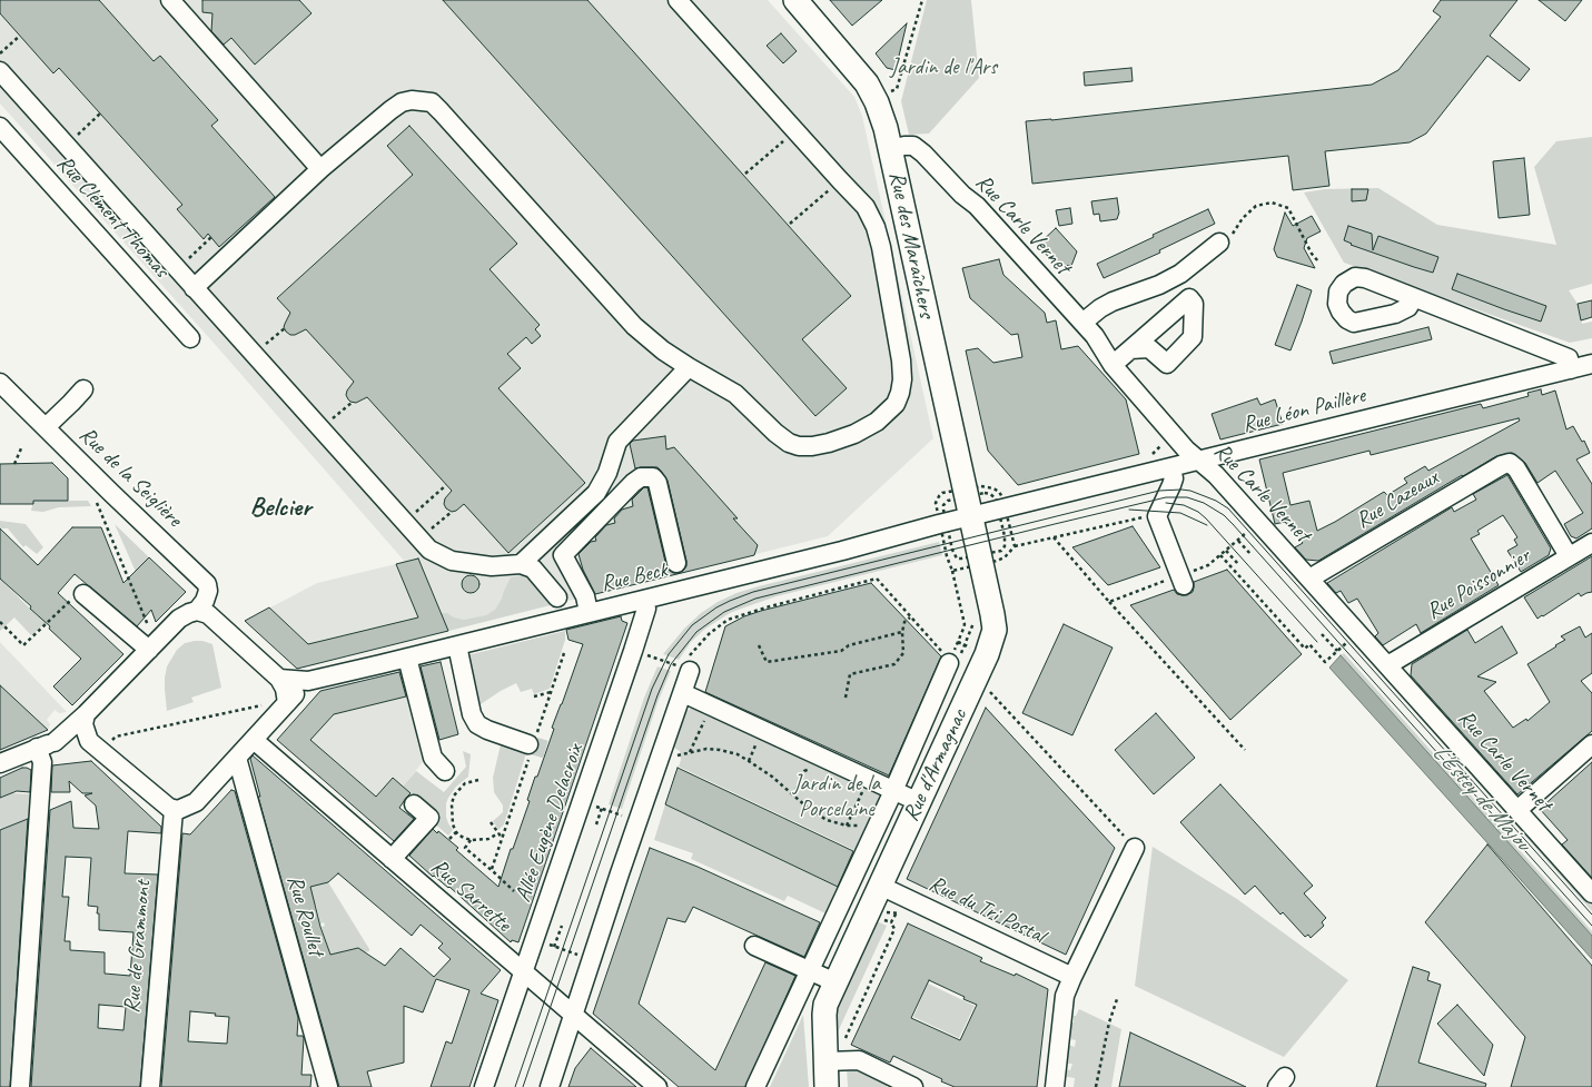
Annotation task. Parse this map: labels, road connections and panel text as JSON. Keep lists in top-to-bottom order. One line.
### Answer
{"streets":{"main road":["Rue des Maraîchers","Rue d'Armagnac"],"street":["Rue Clément Thomas","Rue Carle Vernet","Rue Léon Paillère","Rue de la Seiglière","Rue Cazeaux","Rue Beck","Rue Poissonnier","Allée Eugène Delacroix","Rue Sarrette","Rue du Tri Postal","Rue Roullet","Rue de Grammont"]},"crossings":[["Rue Carle Vernet","Rue des Maraîchers"],["Rue Carle Vernet","Rue Léon Paillère"],["Rue Carle Vernet","Rue Cazeaux"],["Rue Carle Vernet","Rue Poissonnier"],["Rue des Maraîchers","Rue Léon Paillère"],["Rue des Maraîchers","Rue Beck"],["Rue des Maraîchers","Rue d'Armagnac"],["Rue Léon Paillère","Rue Beck"],["Rue Léon Paillère","Rue d'Armagnac"],["Rue Cazeaux","Rue Poissonnier"],["Rue Beck","Rue d'Armagnac"],["Rue Beck","Allée Eugène Delacroix"],["Rue d'Armagnac","Rue du Tri Postal"],["Allée Eugène Delacroix","Rue Sarrette"]],"districts":["Belcier"],"water":["L'Estey de Majou"],"parks":["Jardin de l'Ars","Jardin de la Porcelaine"]}
